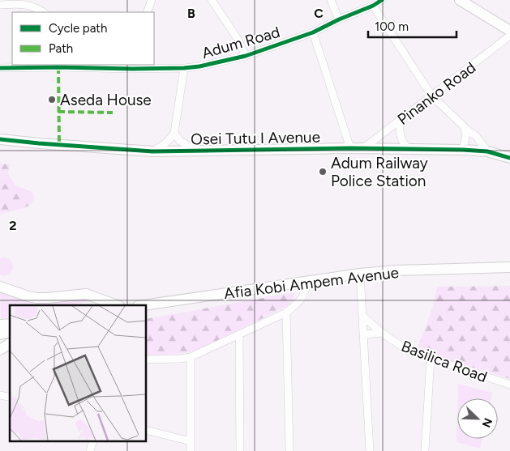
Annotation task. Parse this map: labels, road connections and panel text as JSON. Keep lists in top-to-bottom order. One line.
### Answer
{"streets":{"main road":["Osei Tutu I Avenue","Afia Kobi Ampem Avenue"],"street":["Adum Road","Pinanko Road","Basilica Road"]},"crossings":[["Pinanko Road","Osei Tutu I Avenue"]],"places":["Aseda House","Adum Railway Police Station"],"legend":["Cycle path","Path"],"scale_bar":"100 m","north":"bottom right","grid":{"columns":["B","C"],"rows":["2"]}}
